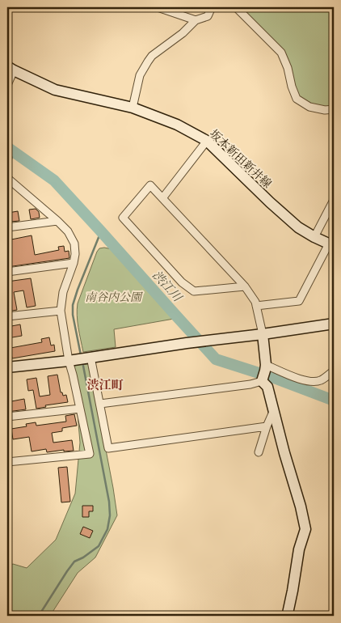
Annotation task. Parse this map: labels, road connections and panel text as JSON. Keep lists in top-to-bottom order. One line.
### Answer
{"streets":{"street":["坂本新田新井線"]},"districts":["渋江町"],"water":["渋江川"],"parks":["南谷内公園"]}
